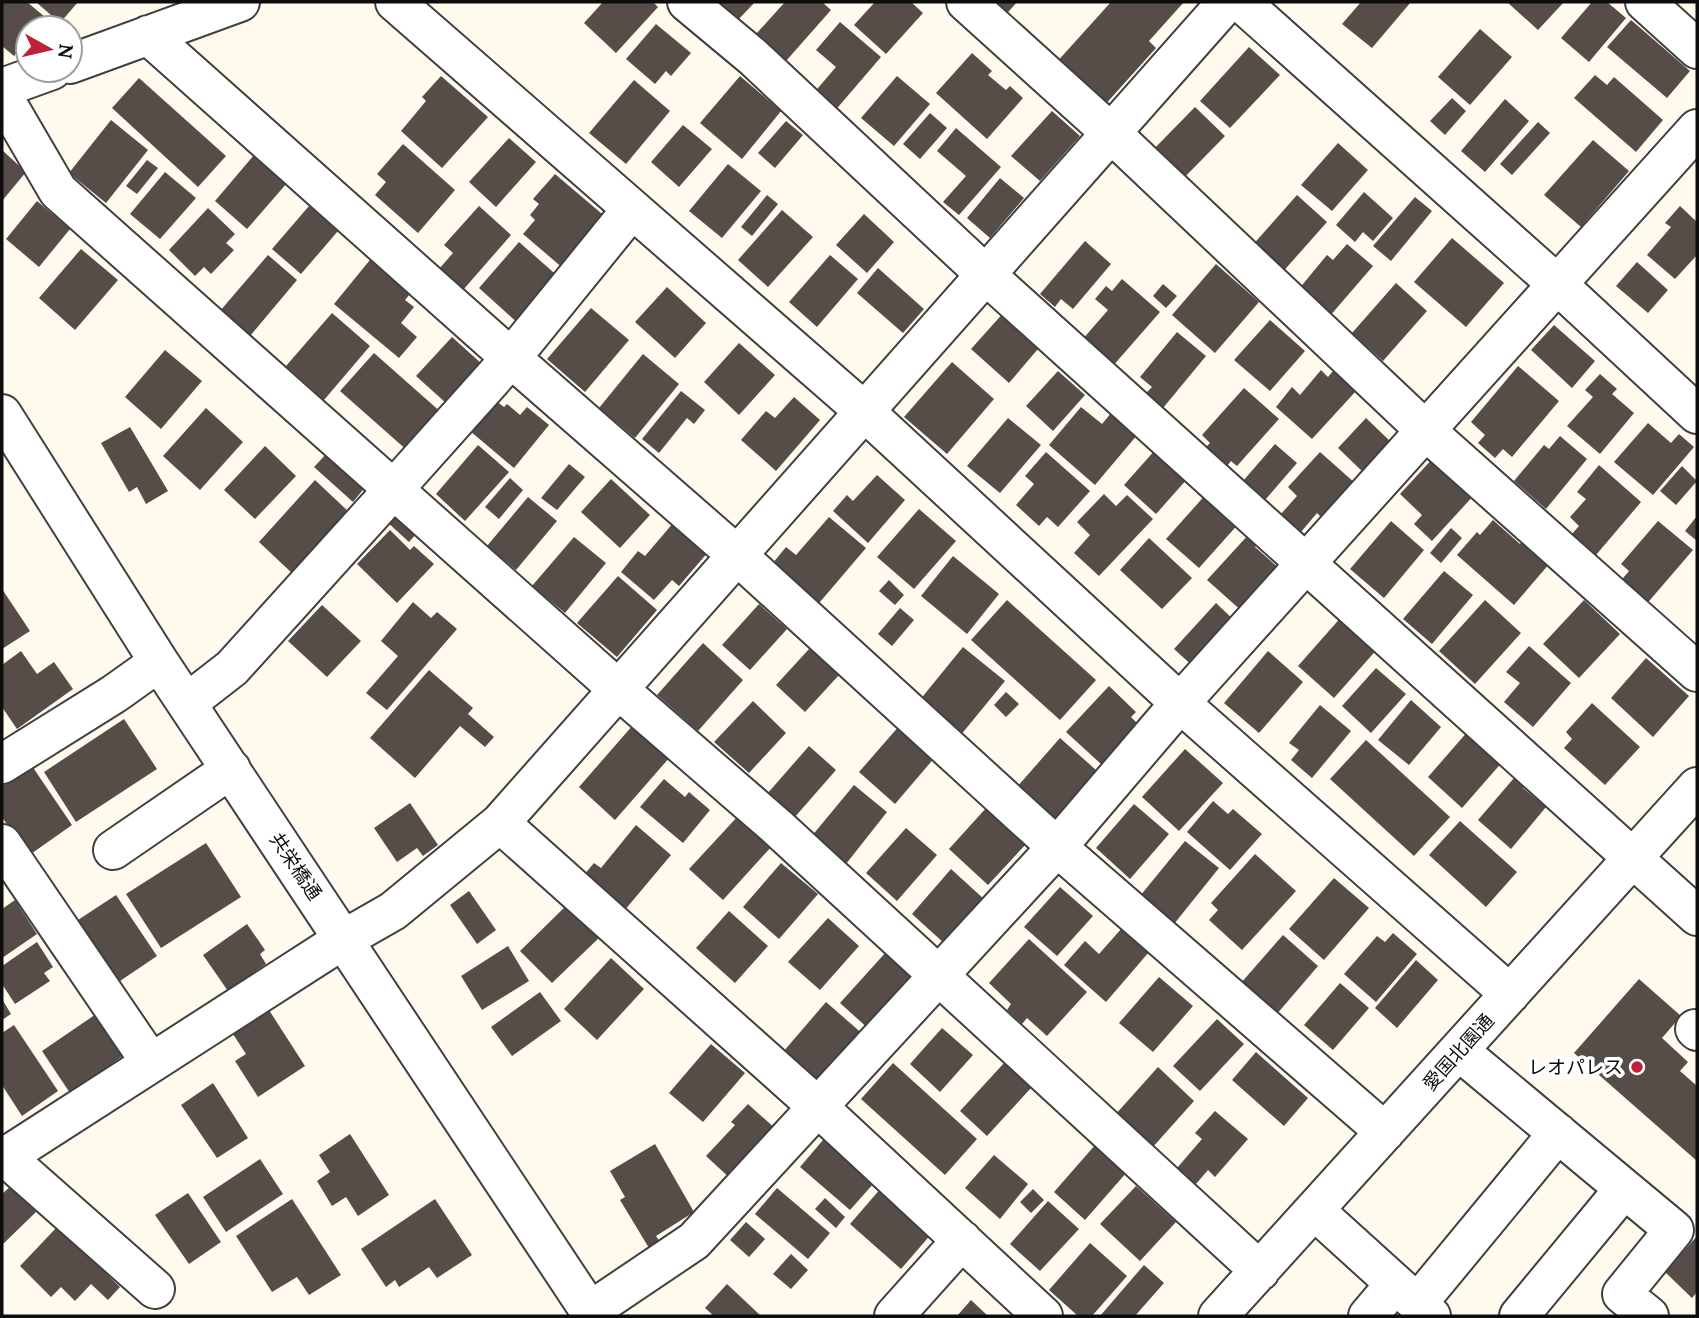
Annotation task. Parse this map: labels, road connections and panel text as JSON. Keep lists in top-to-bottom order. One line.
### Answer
{"streets":{"street":["共栄橋通","愛国北園通"]},"places":["レオパレス"],"north":"right"}
